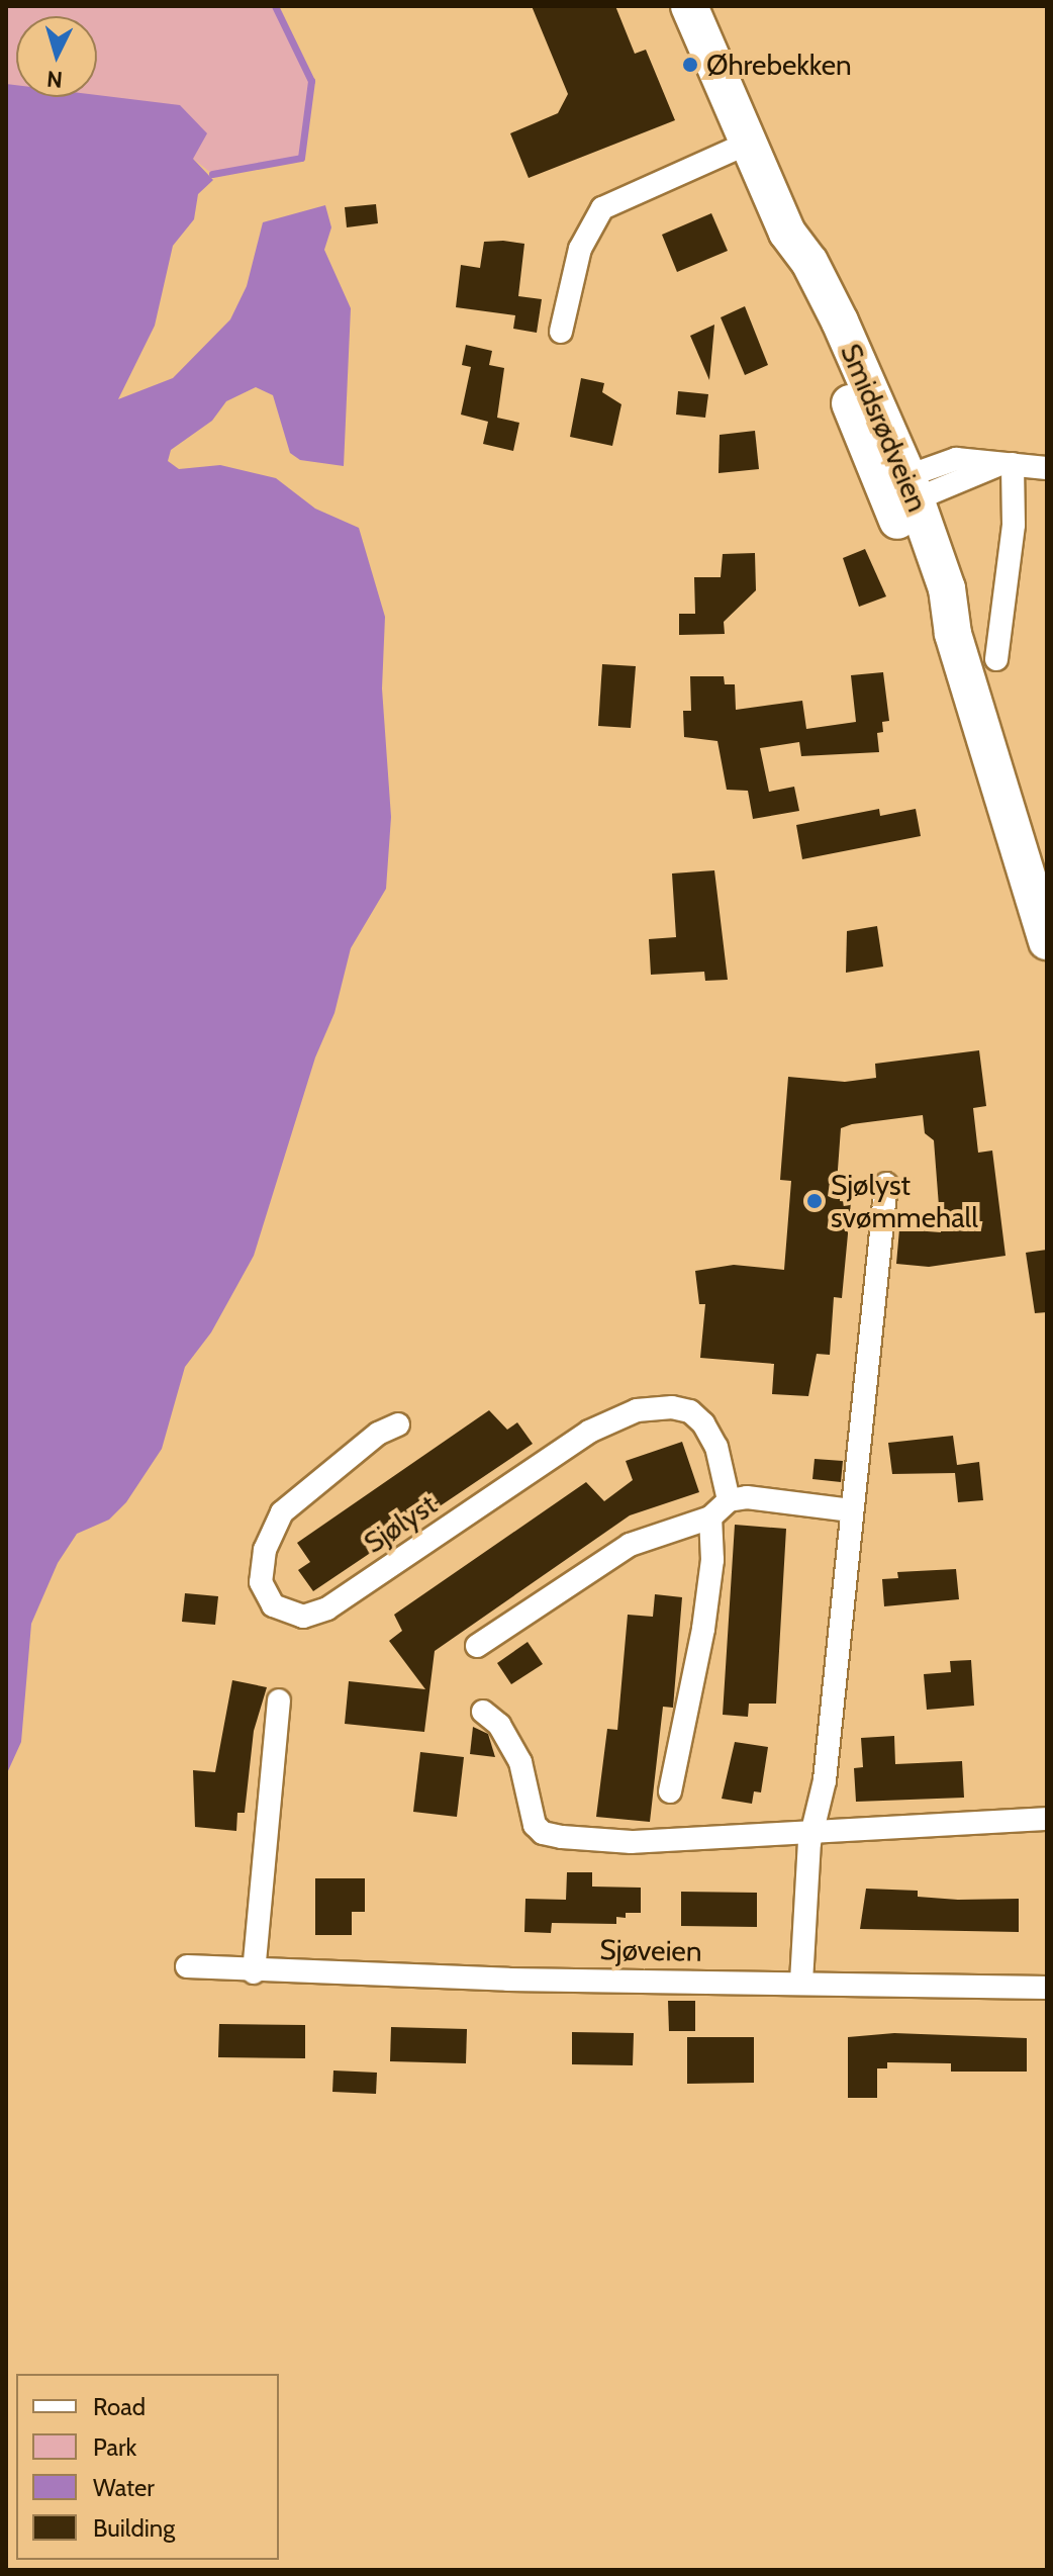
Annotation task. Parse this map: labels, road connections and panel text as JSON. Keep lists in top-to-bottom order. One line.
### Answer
{"streets":{"main road":["Smidsrødveien"],"street":["Sjølyst","Sjøveien"]},"places":["Øhrebekken","Sjølyst svømmehall"],"legend":["Road","Park","Water","Building"],"north":"bottom"}
